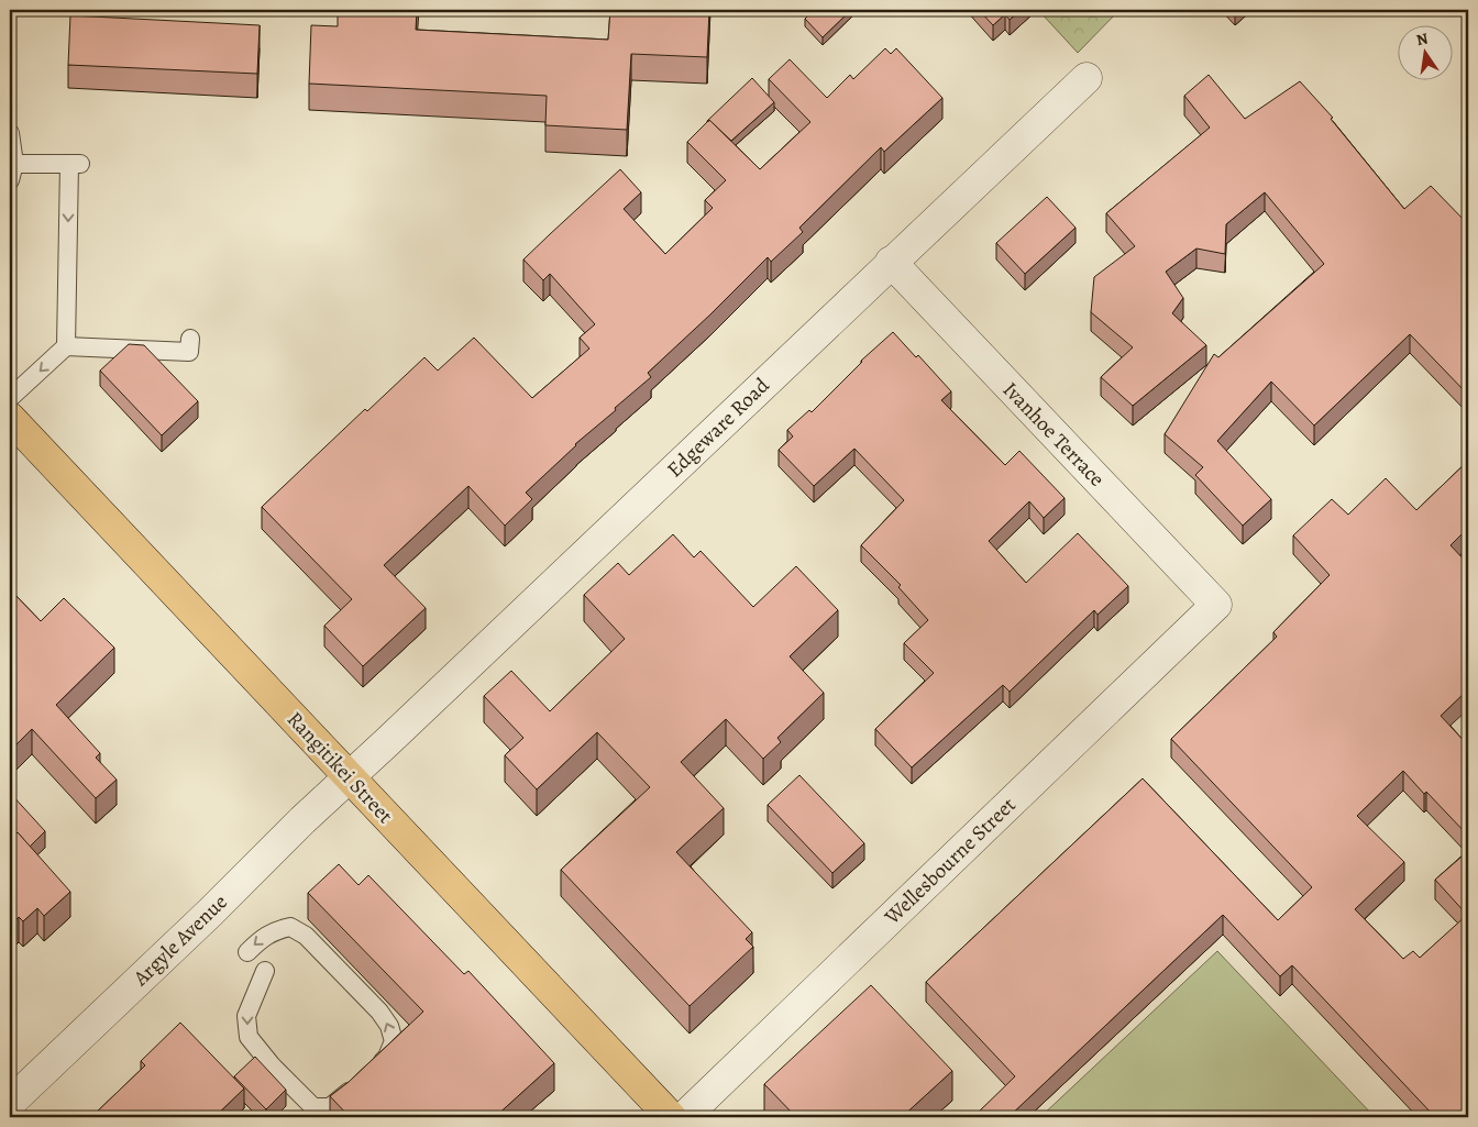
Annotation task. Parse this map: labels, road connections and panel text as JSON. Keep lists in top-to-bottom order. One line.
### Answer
{"streets":{"highway":["Rangitikei Street"],"street":["Edgeware Road","Ivanhoe Terrace","Wellesbourne Street","Argyle Avenue"]},"crossings":[["Edgeware Road","Ivanhoe Terrace"],["Edgeware Road","Rangitikei Street"],["Edgeware Road","Argyle Avenue"],["Ivanhoe Terrace","Wellesbourne Street"],["Rangitikei Street","Argyle Avenue"]],"north":"top"}
